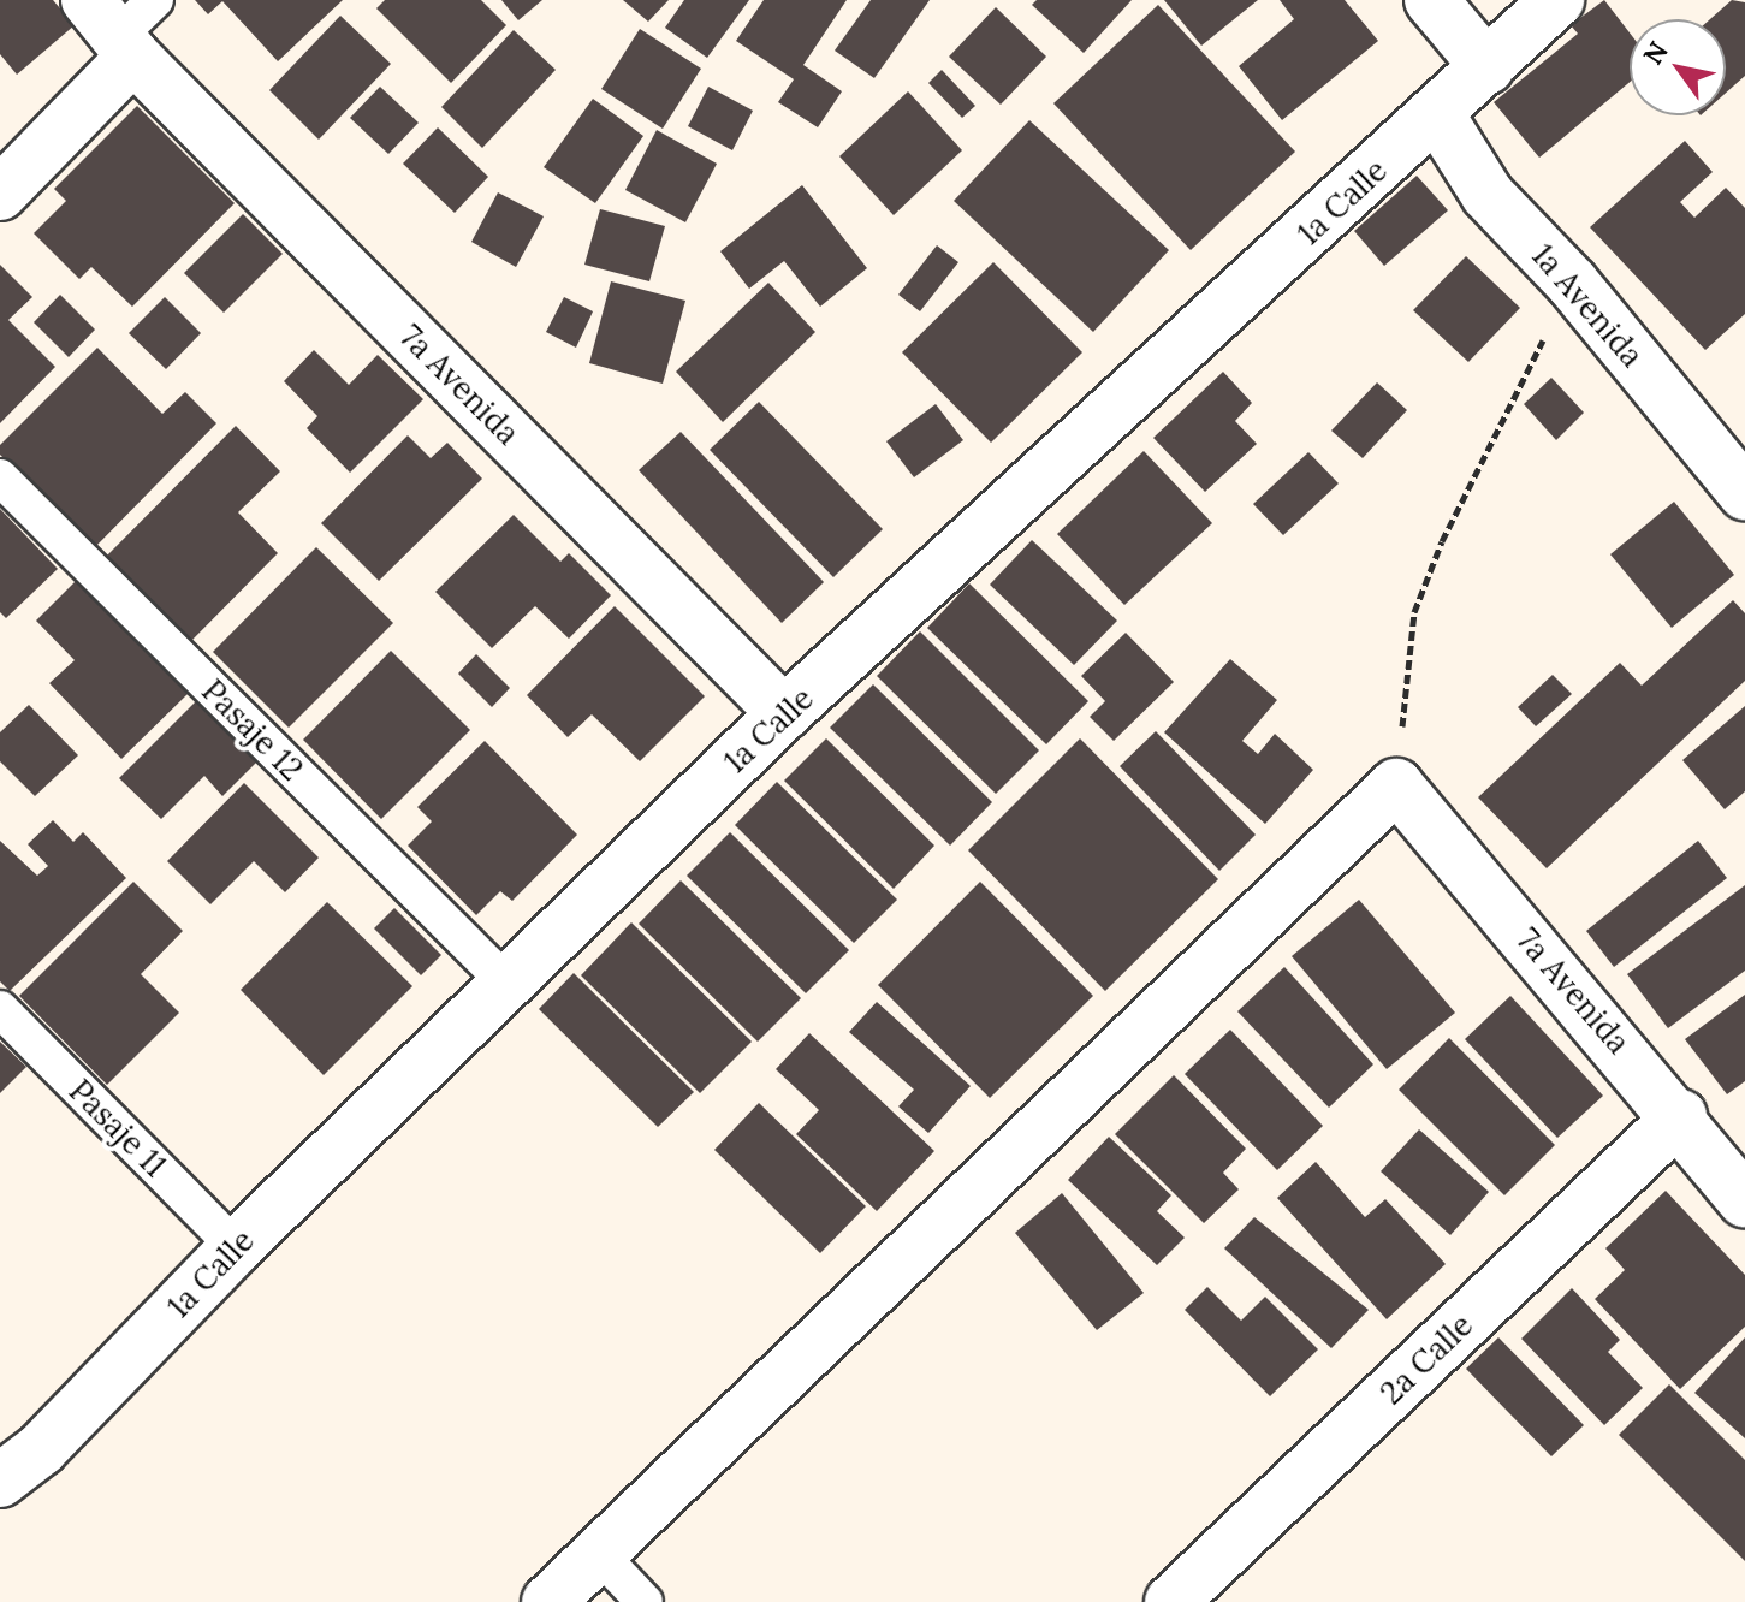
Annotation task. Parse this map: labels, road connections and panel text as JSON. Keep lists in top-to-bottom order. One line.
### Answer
{"streets":{"street":["1a Calle","1a Avenida","7a Avenida","2a Calle"],"lane":["Pasaje 12","Pasaje 11"]},"crossings":[["1a Calle","1a Avenida"],["1a Calle","7a Avenida"],["1a Calle","Pasaje 12"],["1a Calle","Pasaje 11"],["7a Avenida","2a Calle"]],"north":"top left"}
